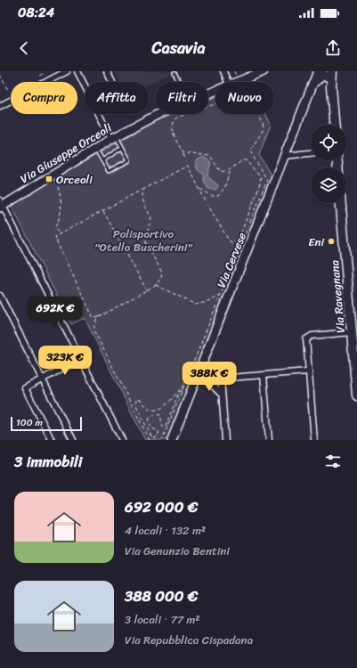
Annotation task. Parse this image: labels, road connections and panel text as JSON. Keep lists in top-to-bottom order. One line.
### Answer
{"streets":{"main road":["Via Giuseppe Orceoli","Via Cervese","Via Ravegnana"]},"parks":["Polisportivo \"Otello Buscherini\""],"places":{"transit":["Orceoli"],"other":["Eni"]},"scale_bar":"100 m","page":{"status":"08:24","header":"Casavia","chip":["Compra","Affitta","Filtri","Nuovo"],"price":["692K €","323K €","388K €"],"scale":"100 m","heading":"3 immobili","list":[{"name":"692 000 €","note":"4 locali · 132 m² · Via Genunzio Bentini"},{"name":"388 000 €","note":"3 locali · 77 m² · Via Repubblica Cispadana"}]}}
